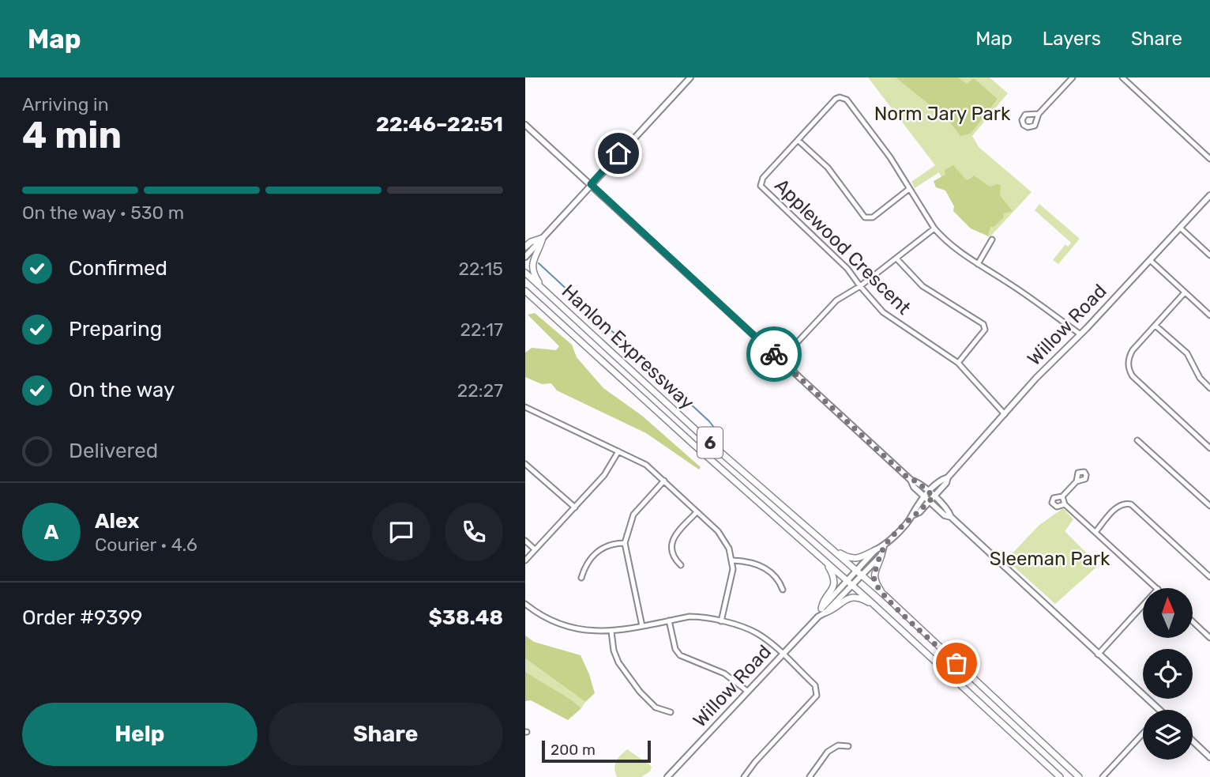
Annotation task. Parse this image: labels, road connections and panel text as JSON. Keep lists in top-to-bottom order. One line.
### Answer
{"streets":{"highway":["Hanlon Expressway","6"],"main road":["Willow Road"],"street":["Applewood Crescent"]},"crossings":[["Applewood Crescent","Willow Road"],["Willow Road","Hanlon Expressway"]],"parks":["Norm Jary Park","Sleeman Park"],"scale_bar":"200 m","north":"top","page":{"header":"Map","nav":["Map","Layers","Share"],"heading":["4 min","Arriving in","22:46–22:51"],"panel":["Alex","Courier · 4.6","Order #9399","$38.48"],"bar":"On the way · 530 m","list":[["Confirmed","22:15"],["Preparing","22:17"],["On the way","22:27"],"Delivered"],"round":"A","buttons":["Help","Share"],"scale":"200 m"}}
